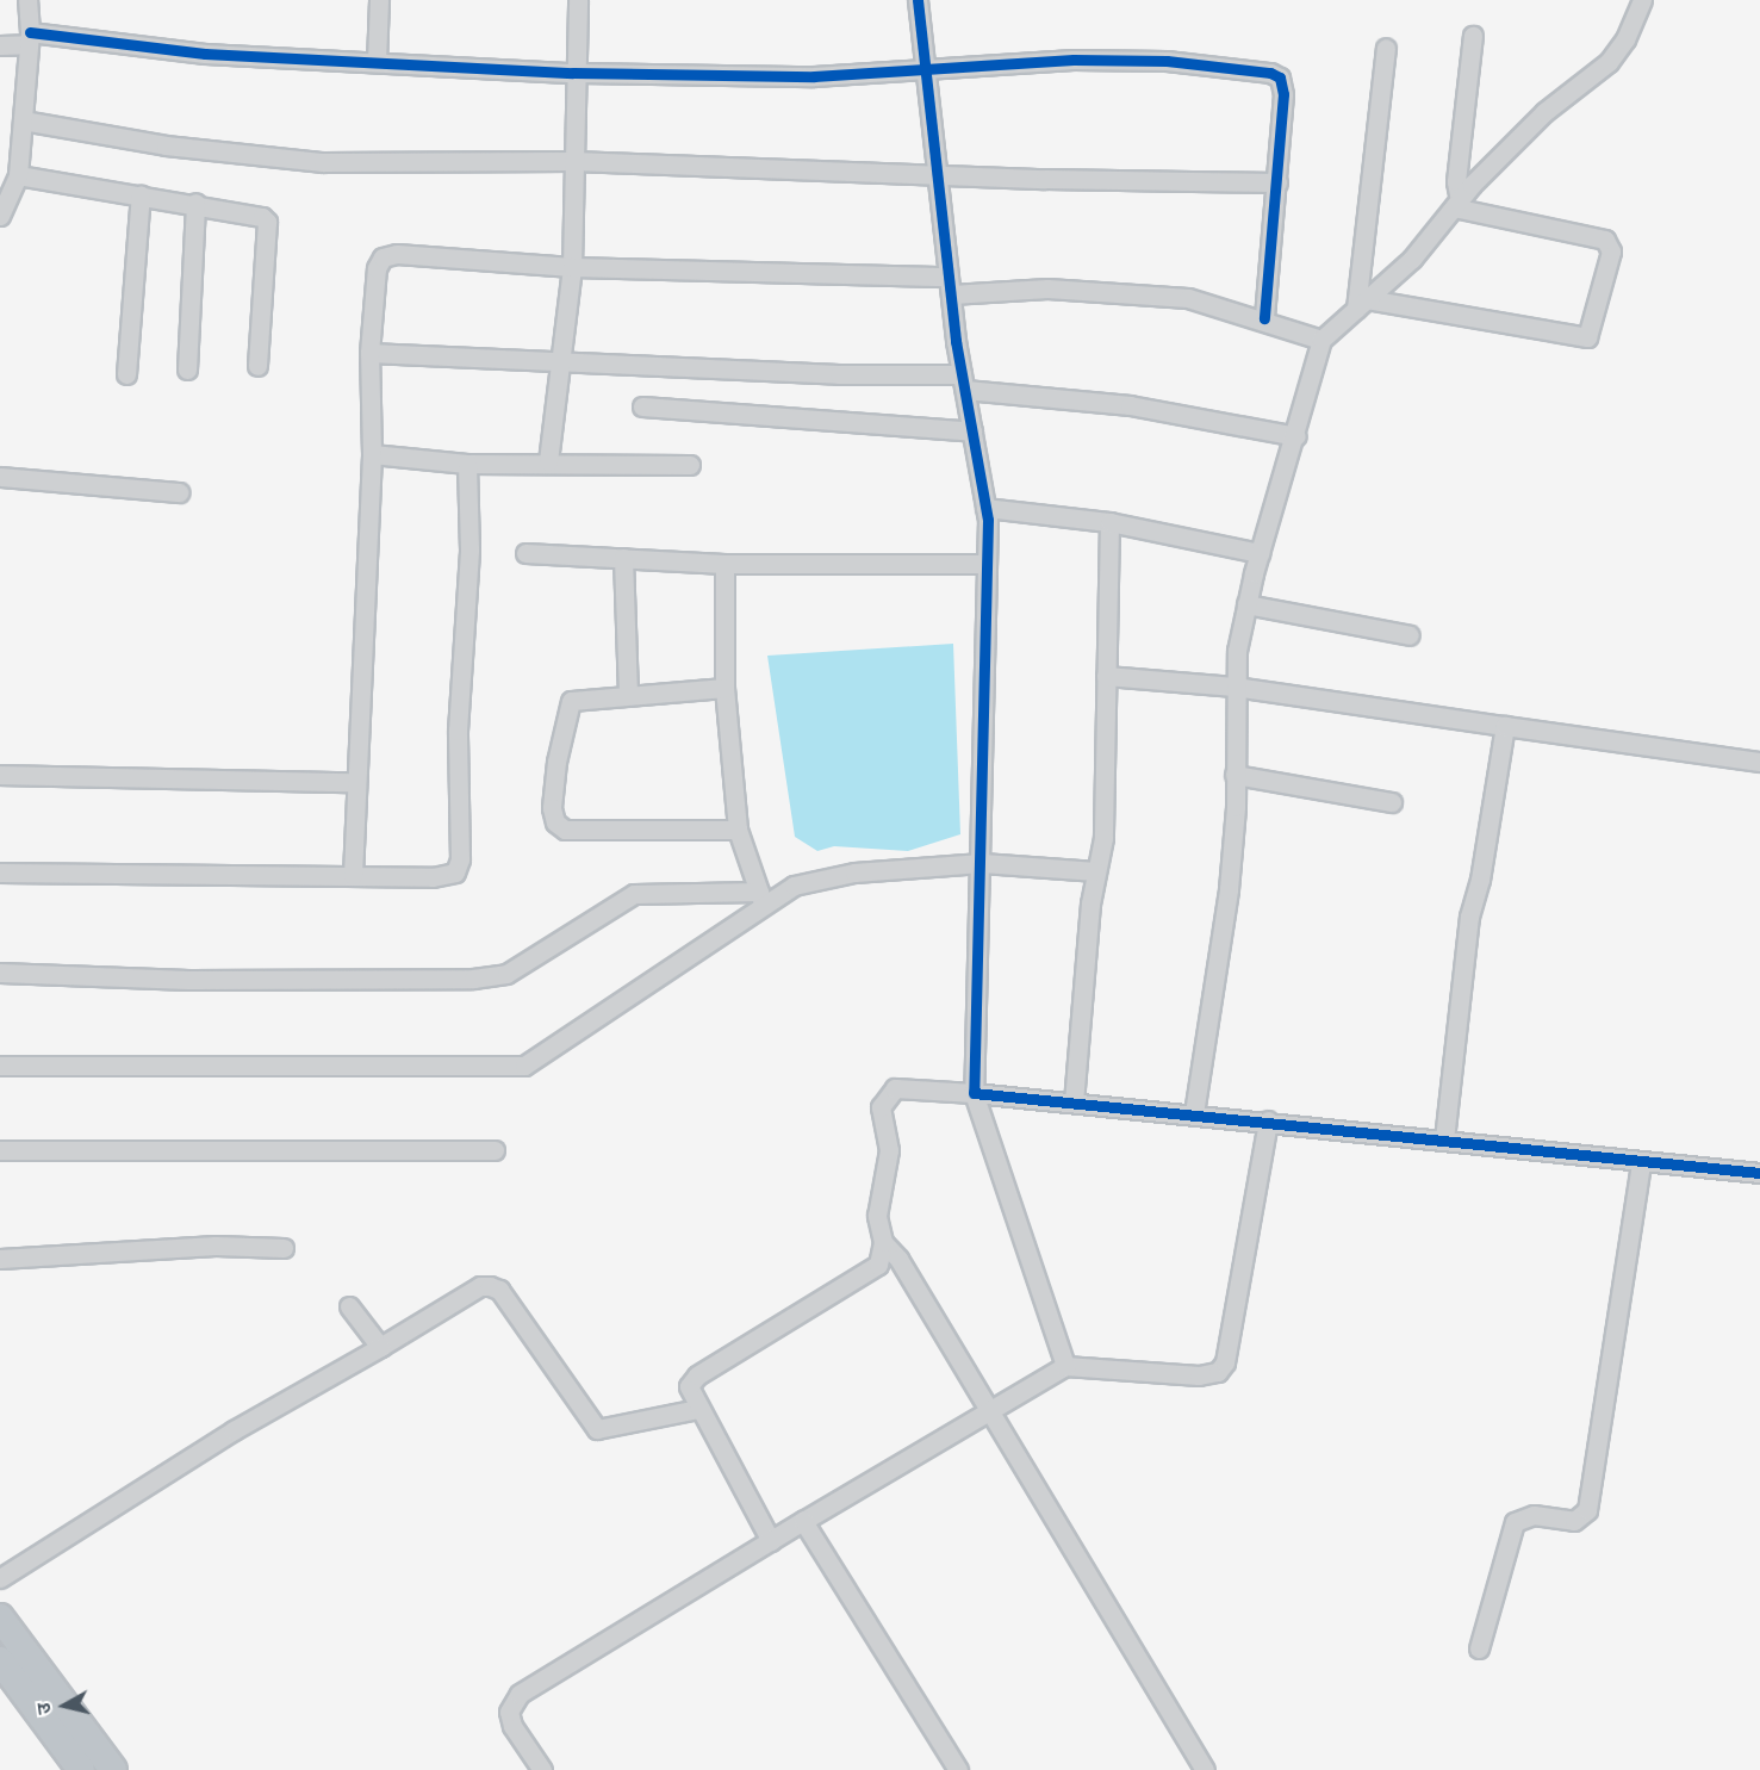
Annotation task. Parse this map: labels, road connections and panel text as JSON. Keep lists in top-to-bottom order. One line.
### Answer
{"north":"left"}
